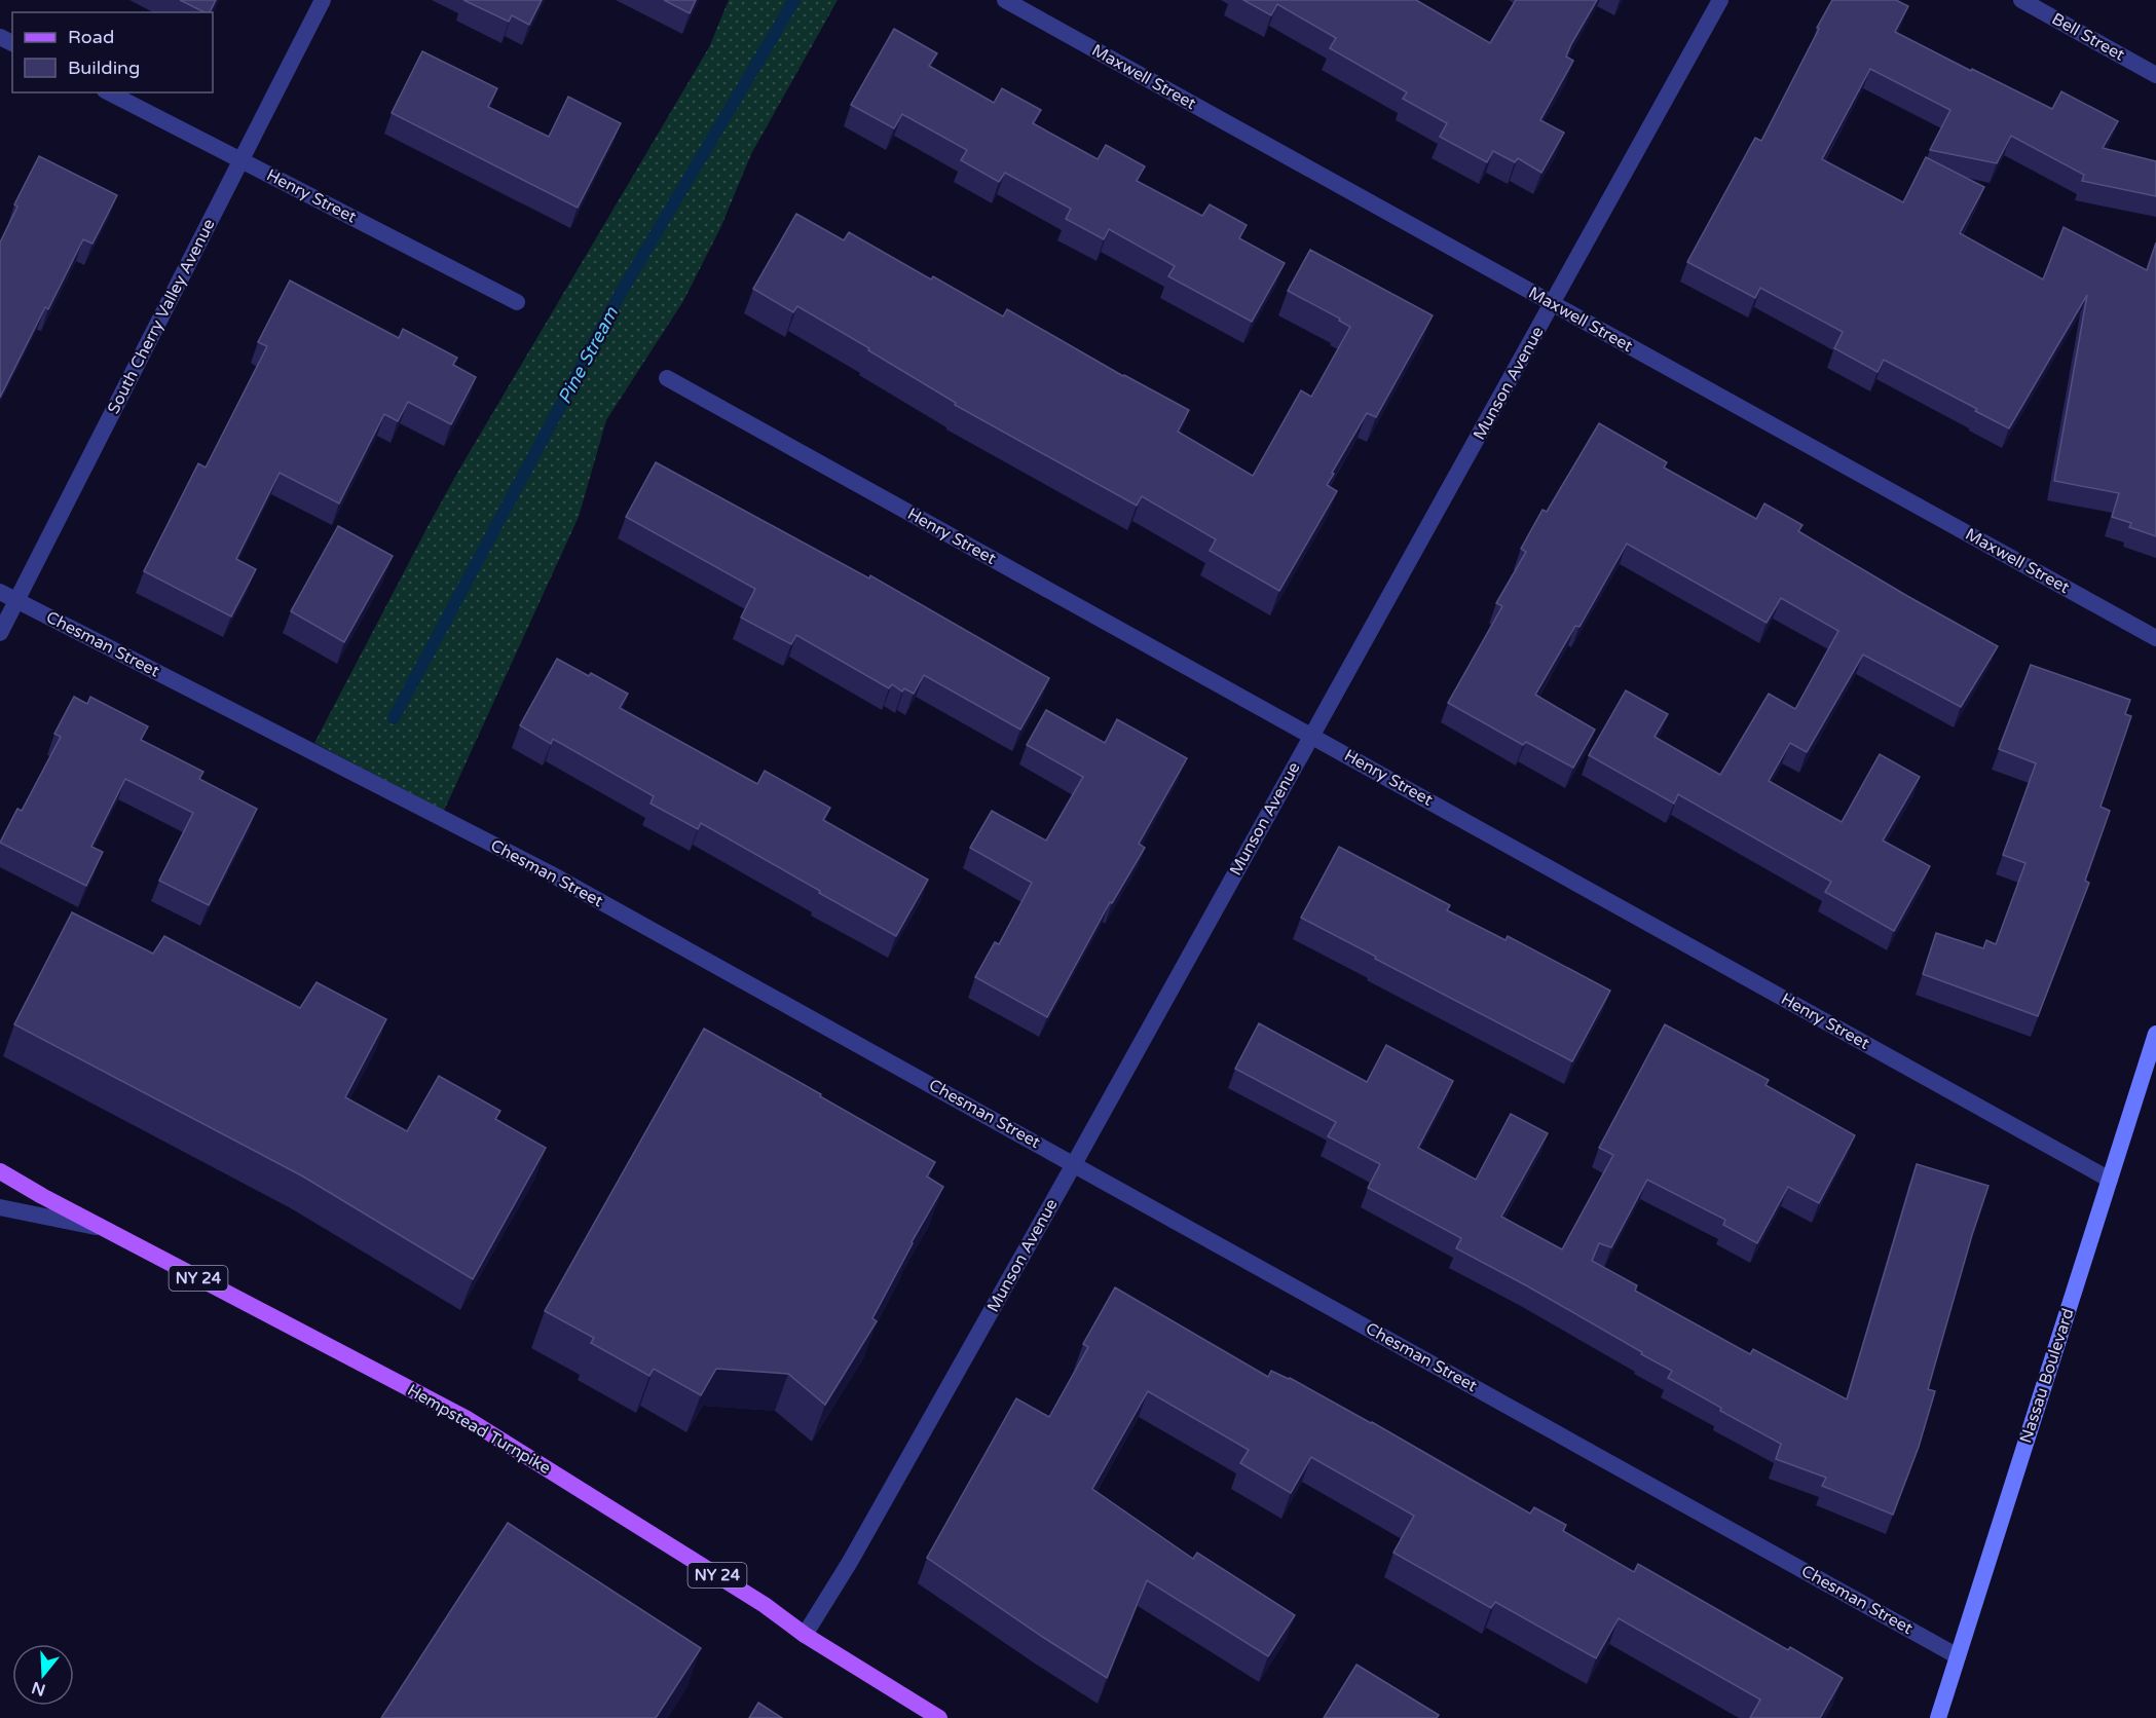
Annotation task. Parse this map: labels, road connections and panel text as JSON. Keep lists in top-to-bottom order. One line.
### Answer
{"streets":{"main road":["NY 24","Nassau Boulevard","Hempstead Turnpike"],"street":["Bell Street","Maxwell Street","Henry Street","South Cherry Valley Avenue","Munson Avenue","Chesman Street"]},"crossings":[["Maxwell Street","Munson Avenue"],["Henry Street","South Cherry Valley Avenue"],["Henry Street","Munson Avenue"],["Henry Street","Nassau Boulevard"],["South Cherry Valley Avenue","Chesman Street"],["Munson Avenue","Chesman Street"],["Munson Avenue","Hempstead Turnpike"],["Chesman Street","Nassau Boulevard"]],"water":["Pine Stream"],"legend":["Road","Building"],"north":"bottom"}
